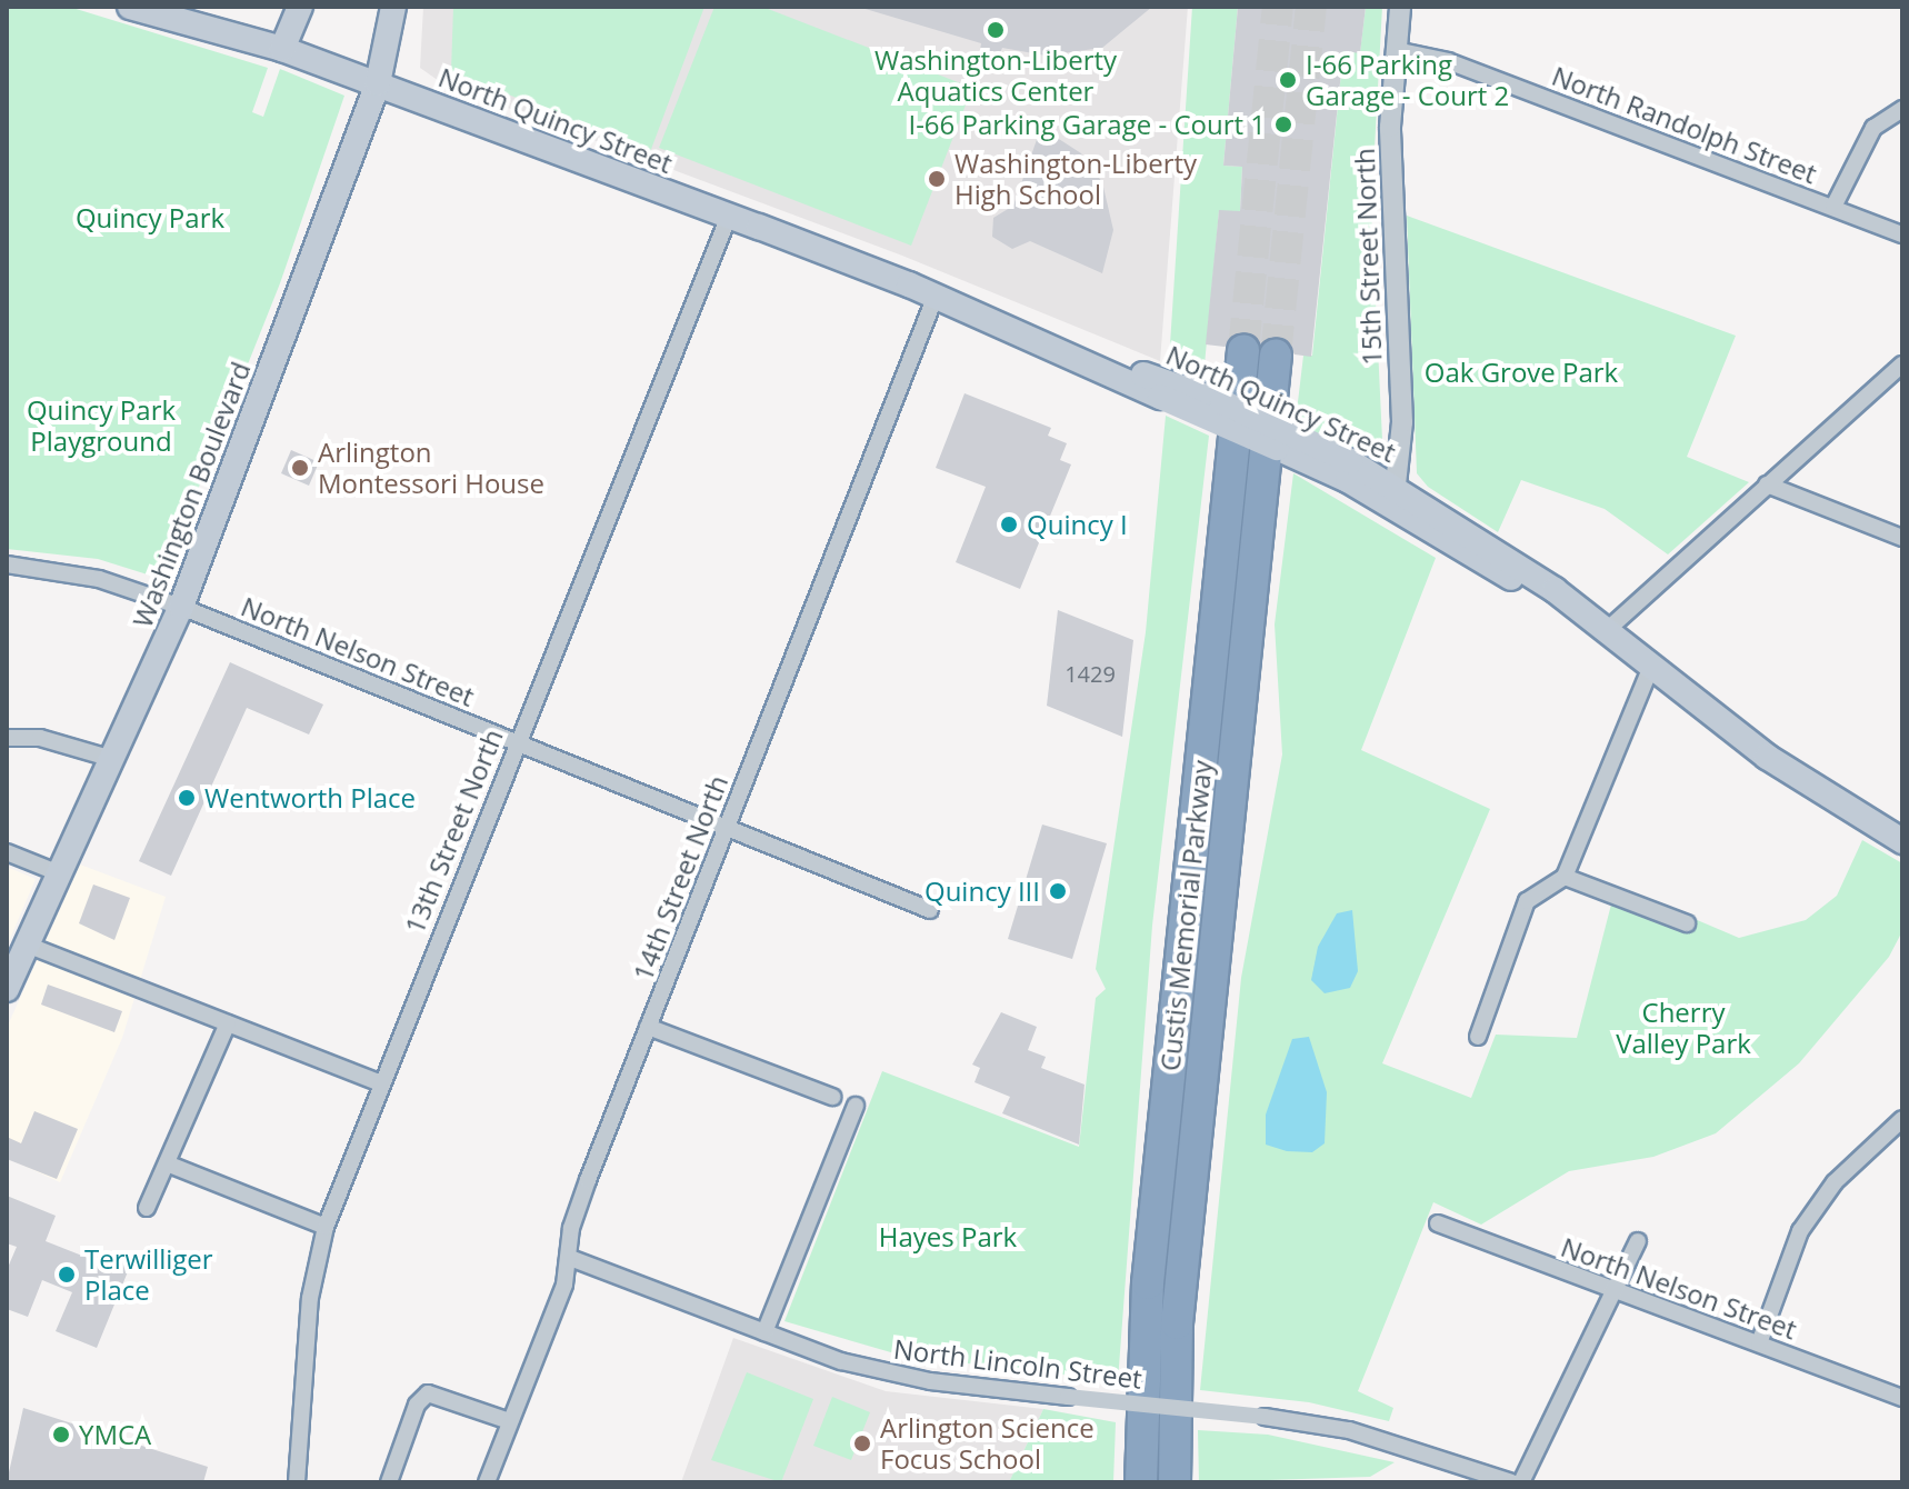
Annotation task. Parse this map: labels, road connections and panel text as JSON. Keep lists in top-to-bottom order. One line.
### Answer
{"streets":{"highway":["Custis Memorial Parkway"],"main road":["North Quincy Street","Washington Boulevard"],"street":["North Randolph Street","15th Street North","North Nelson Street","13th Street North","14th Street North","North Lincoln Street"]},"crossings":[["North Quincy Street","15th Street North"],["North Quincy Street","Washington Boulevard"],["North Quincy Street","13th Street North"],["North Quincy Street","14th Street North"],["North Randolph Street","15th Street North"],["Washington Boulevard","North Nelson Street"],["North Nelson Street","13th Street North"],["North Nelson Street","14th Street North"],["14th Street North","North Lincoln Street"]],"parks":["Quincy Park","Oak Grove Park","Quincy Park Playground","Cherry Valley Park","Hayes Park"],"places":["Washington-Liberty Aquatics Center","I-66 Parking Garage - Court 2","I-66 Parking Garage - Court 1","Washington-Liberty High School","Arlington Montessori House","Quincy I","Wentworth Place","Quincy III","Terwilliger Place","YMCA","Arlington Science Focus School"],"house_numbers":["1429"]}
